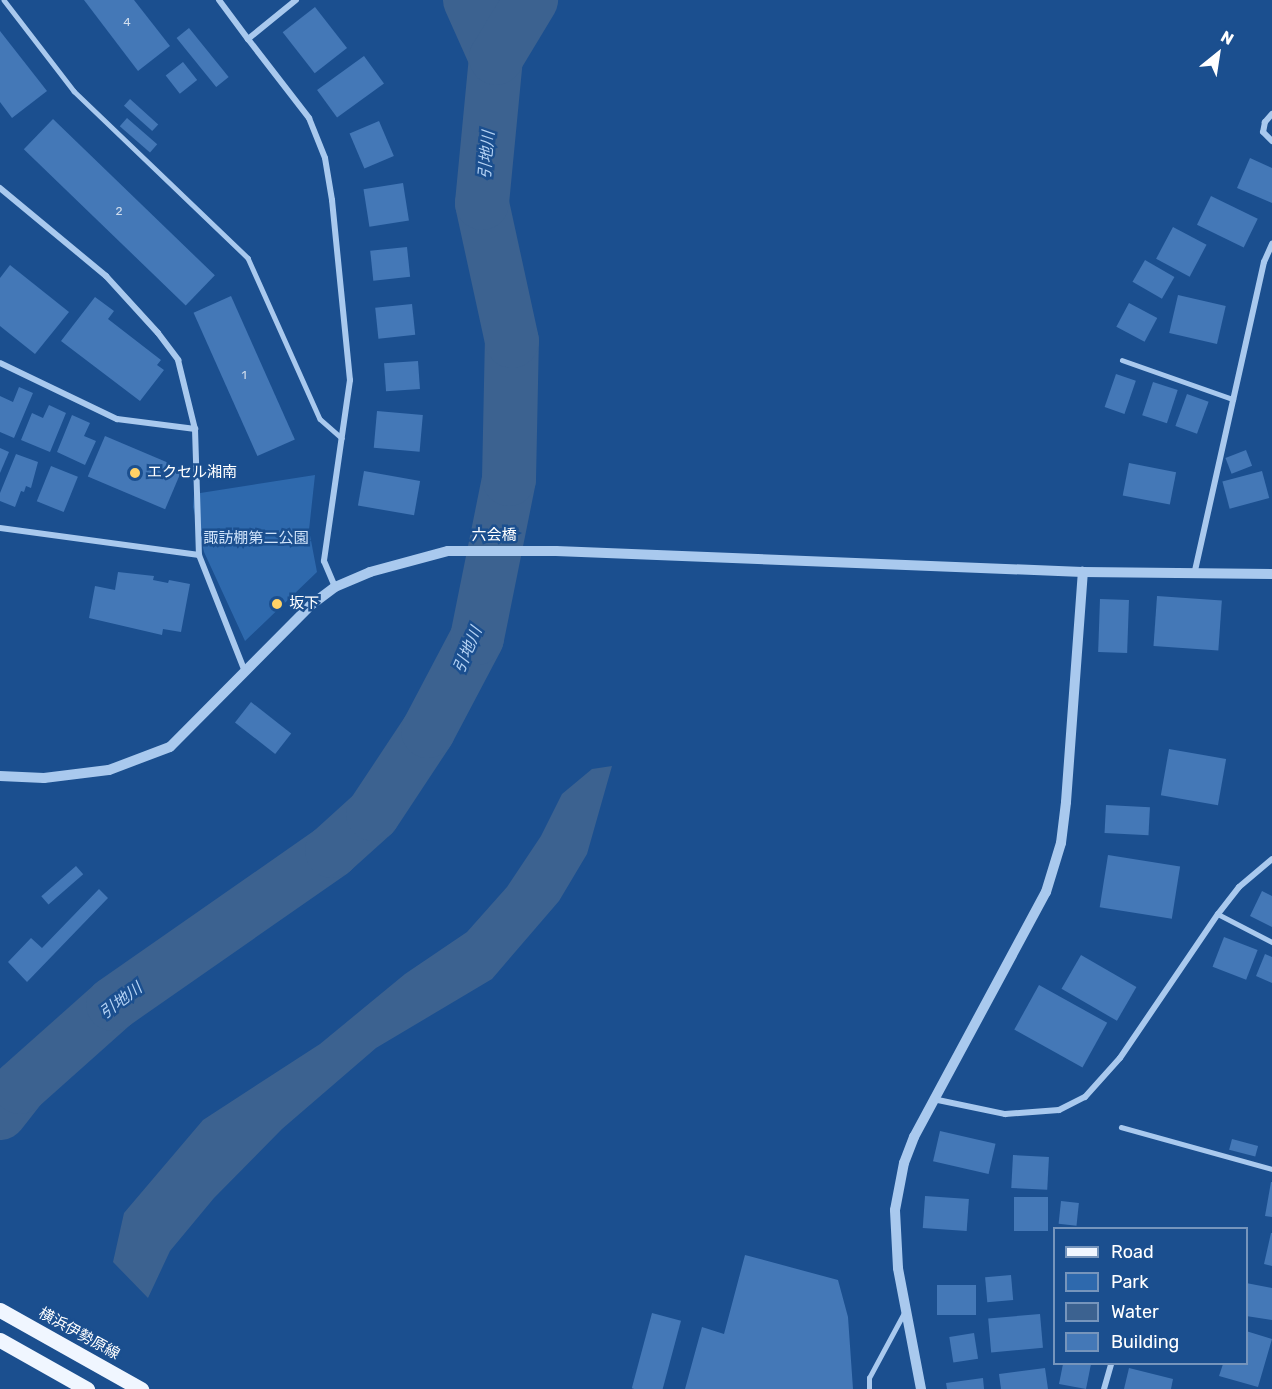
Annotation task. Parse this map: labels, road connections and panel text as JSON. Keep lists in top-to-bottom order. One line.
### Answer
{"streets":{"main road":["横浜伊勢原線"],"street":["六会橋"]},"water":["引地川"],"parks":["諏訪棚第二公園"],"places":["エクセル湘南","坂下"],"house_numbers":["4","2","1"],"legend":["Road","Park","Water","Building"],"north":"top right"}
